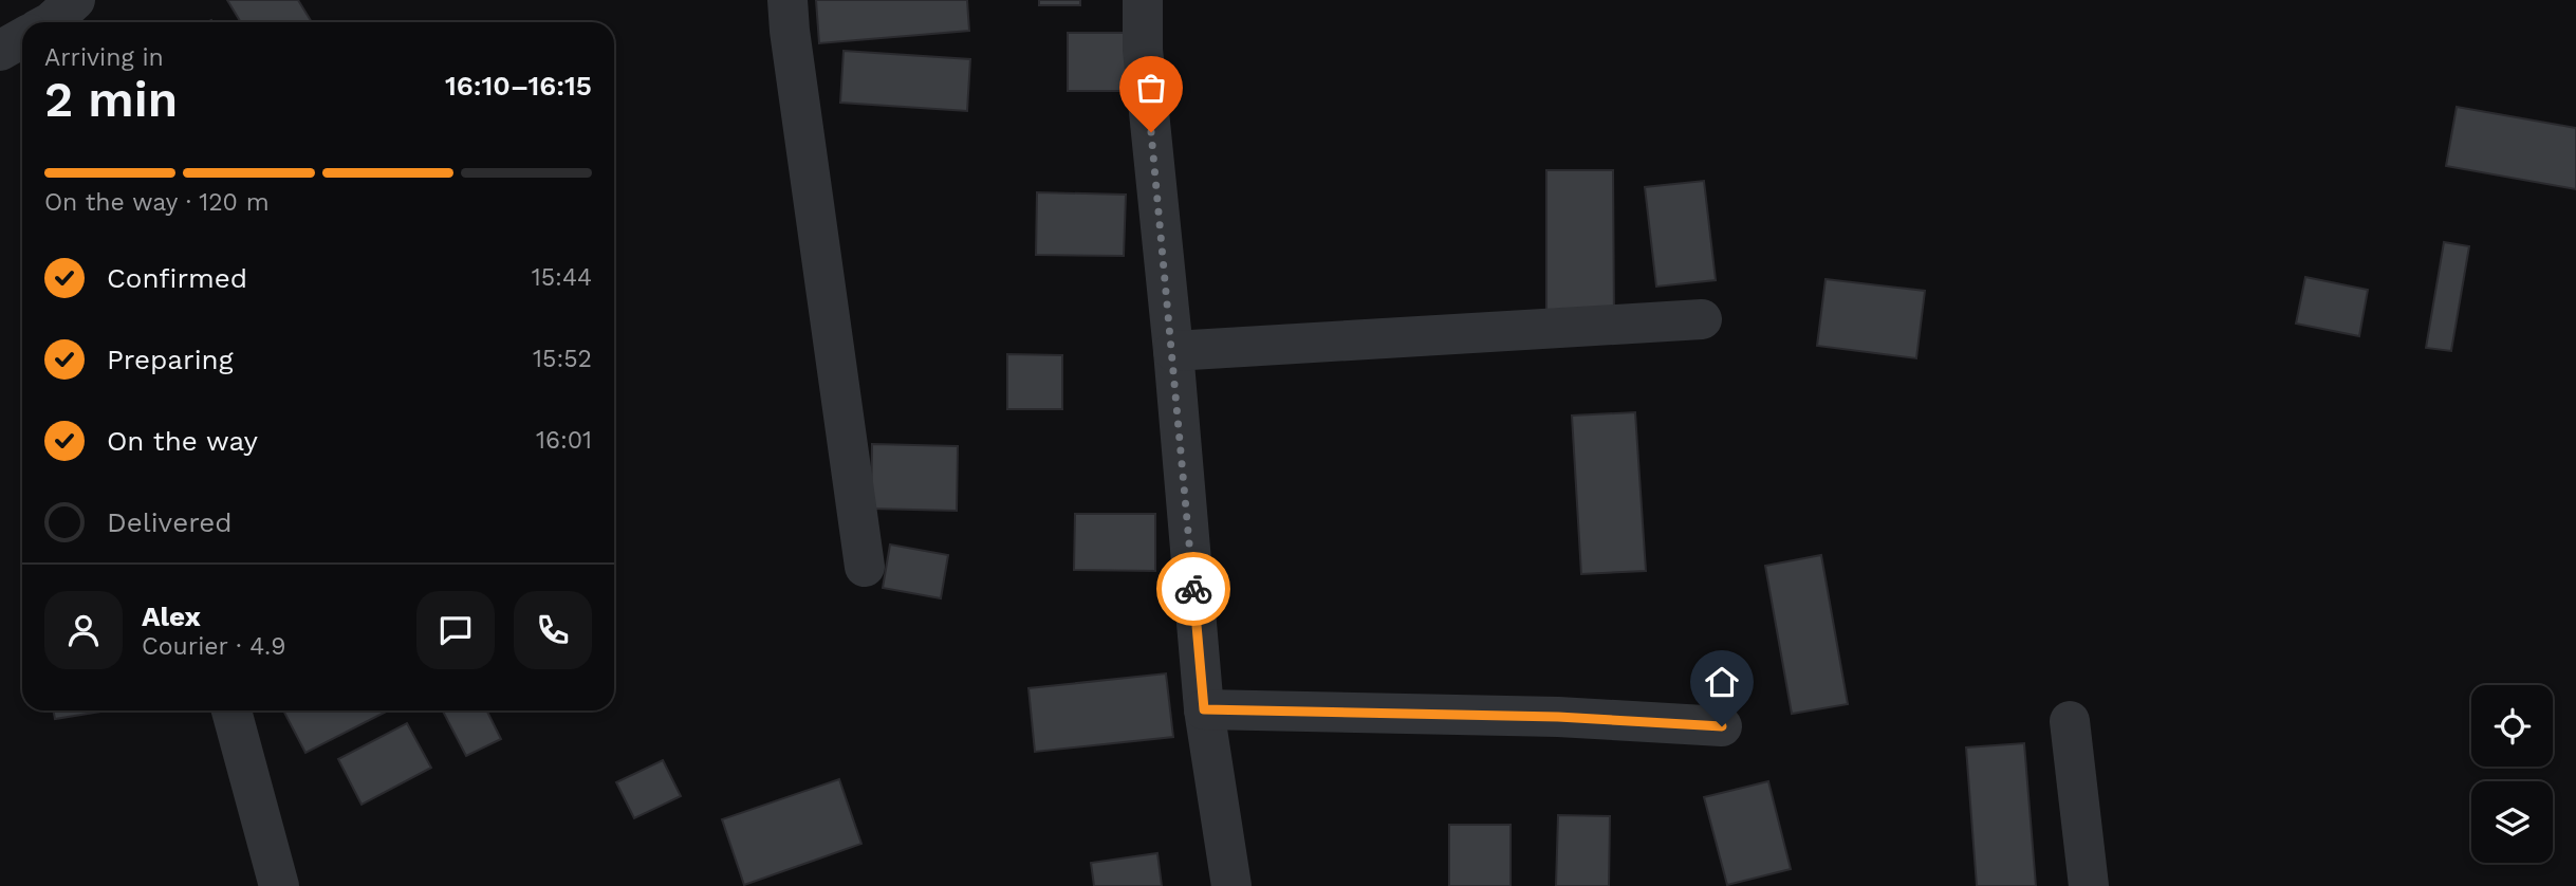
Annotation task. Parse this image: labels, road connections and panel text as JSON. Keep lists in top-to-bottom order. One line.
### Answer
{"page":{"heading":["2 min","Arriving in","16:10–16:15"],"panel":["Alex","Courier · 4.9"],"bar":"On the way · 120 m","list":[["Confirmed","15:44"],["Preparing","15:52"],["On the way","16:01"],"Delivered"]}}
